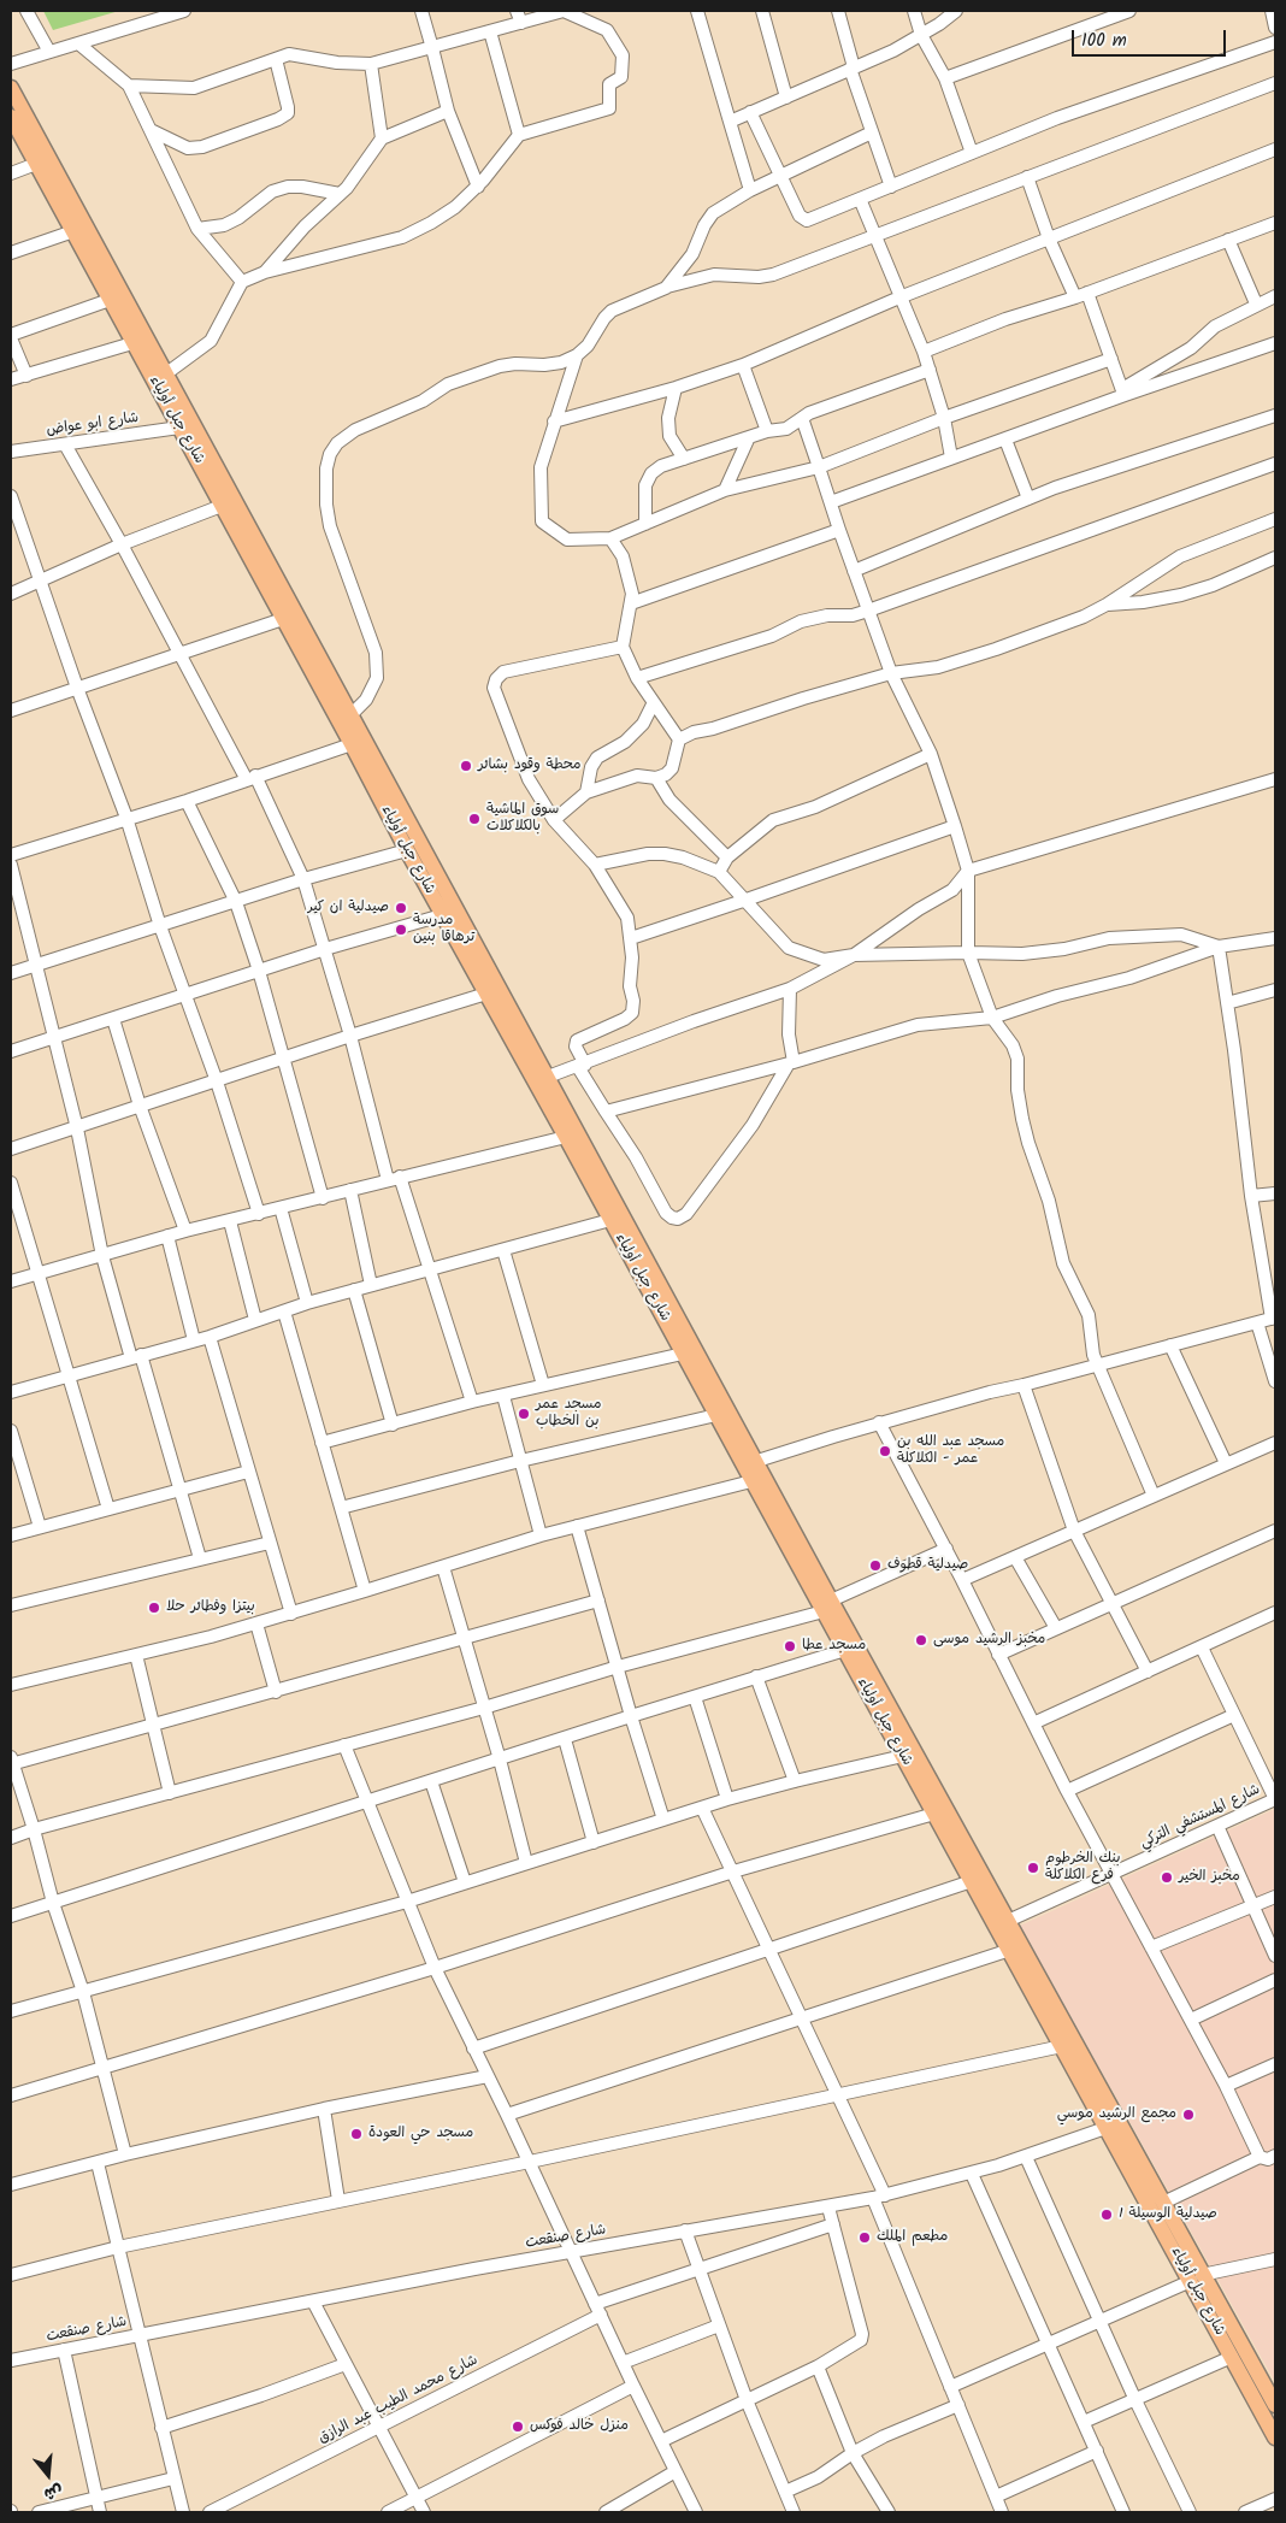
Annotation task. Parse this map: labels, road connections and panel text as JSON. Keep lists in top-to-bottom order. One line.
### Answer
{"streets":{"main road":["شارع جبل أولياء"],"street":["شارع ابو عواض","شارع المستشفي التركي","شارع صنقعت","شارع محمد الطيب عبد الرازق"]},"crossings":[["شارع جبل أولياء","شارع ابو عواض"],["شارع جبل أولياء","شارع المستشفي التركي"],["شارع جبل أولياء","شارع صنقعت"]],"places":["محطة وقود بشائر","سوق الماشية بالكلاكلات","صيدلية ان كير","مدرسة ترهاقا بنين","مسجد عمر بن الخطاب","مسجد عبد الله بن عمر - الكلاكلة","صيدلية قطوف","بيتزا وفطائر حلا","مخبز الرشيد موسى","مسجد عطا","بنك الخرطوم فرع الكلاكلة","مخبز الخير","مجمع الرشيد موسي","مسجد حي العودة","صيدلية الوسيلة 1","مطعم الملك","منزل خالد فوكس"],"scale_bar":"100 m","north":"bottom"}
